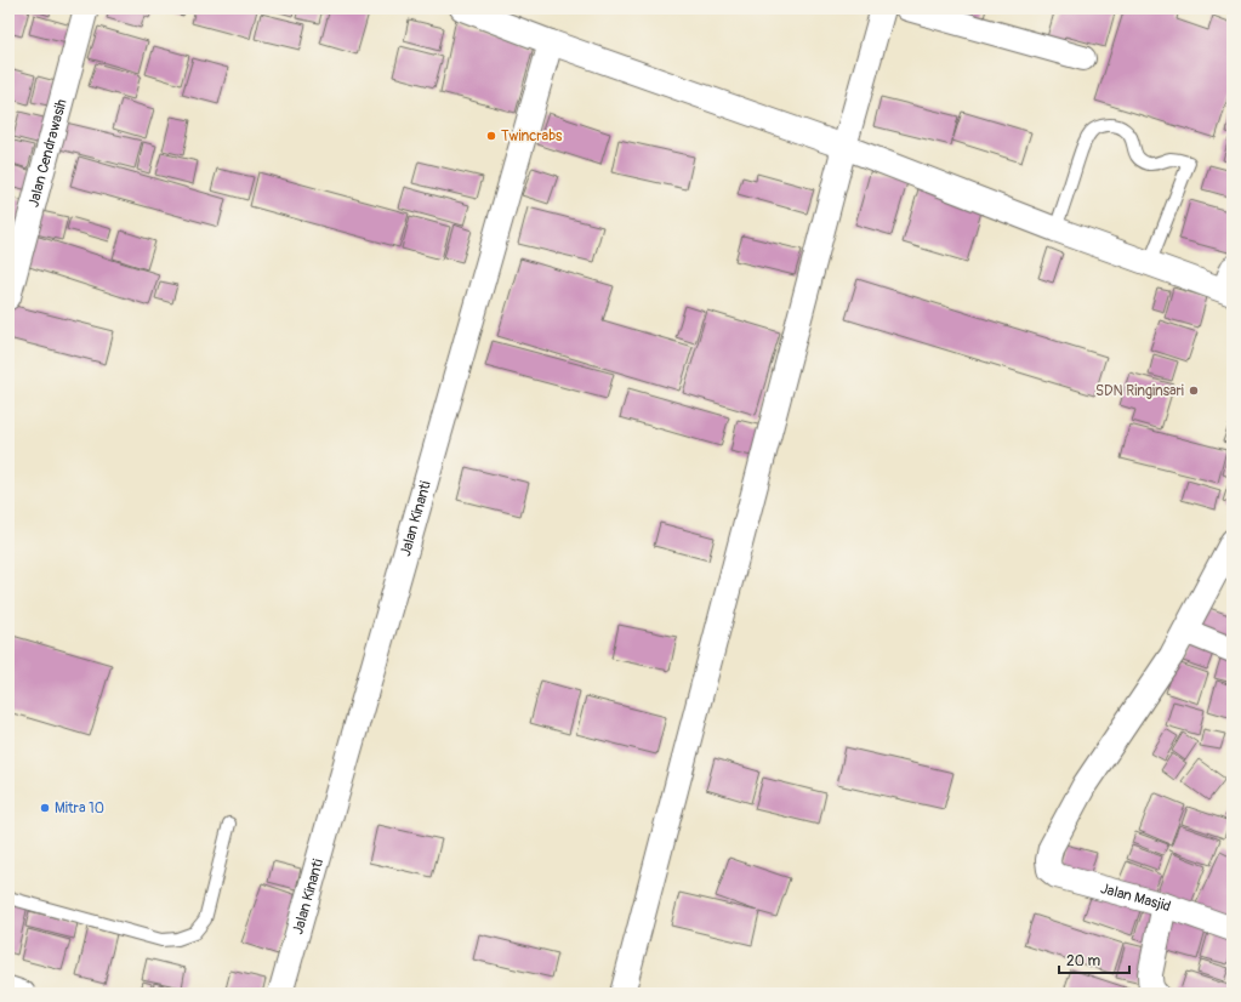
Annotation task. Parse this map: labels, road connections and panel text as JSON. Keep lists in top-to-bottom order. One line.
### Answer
{"streets":{"street":["Jalan Cendrawasih","Jalan Kinanti","Jalan Masjid"]},"places":["Twincrabs","SDN Ringinsari","Mitra 10"],"scale_bar":"20 m"}
